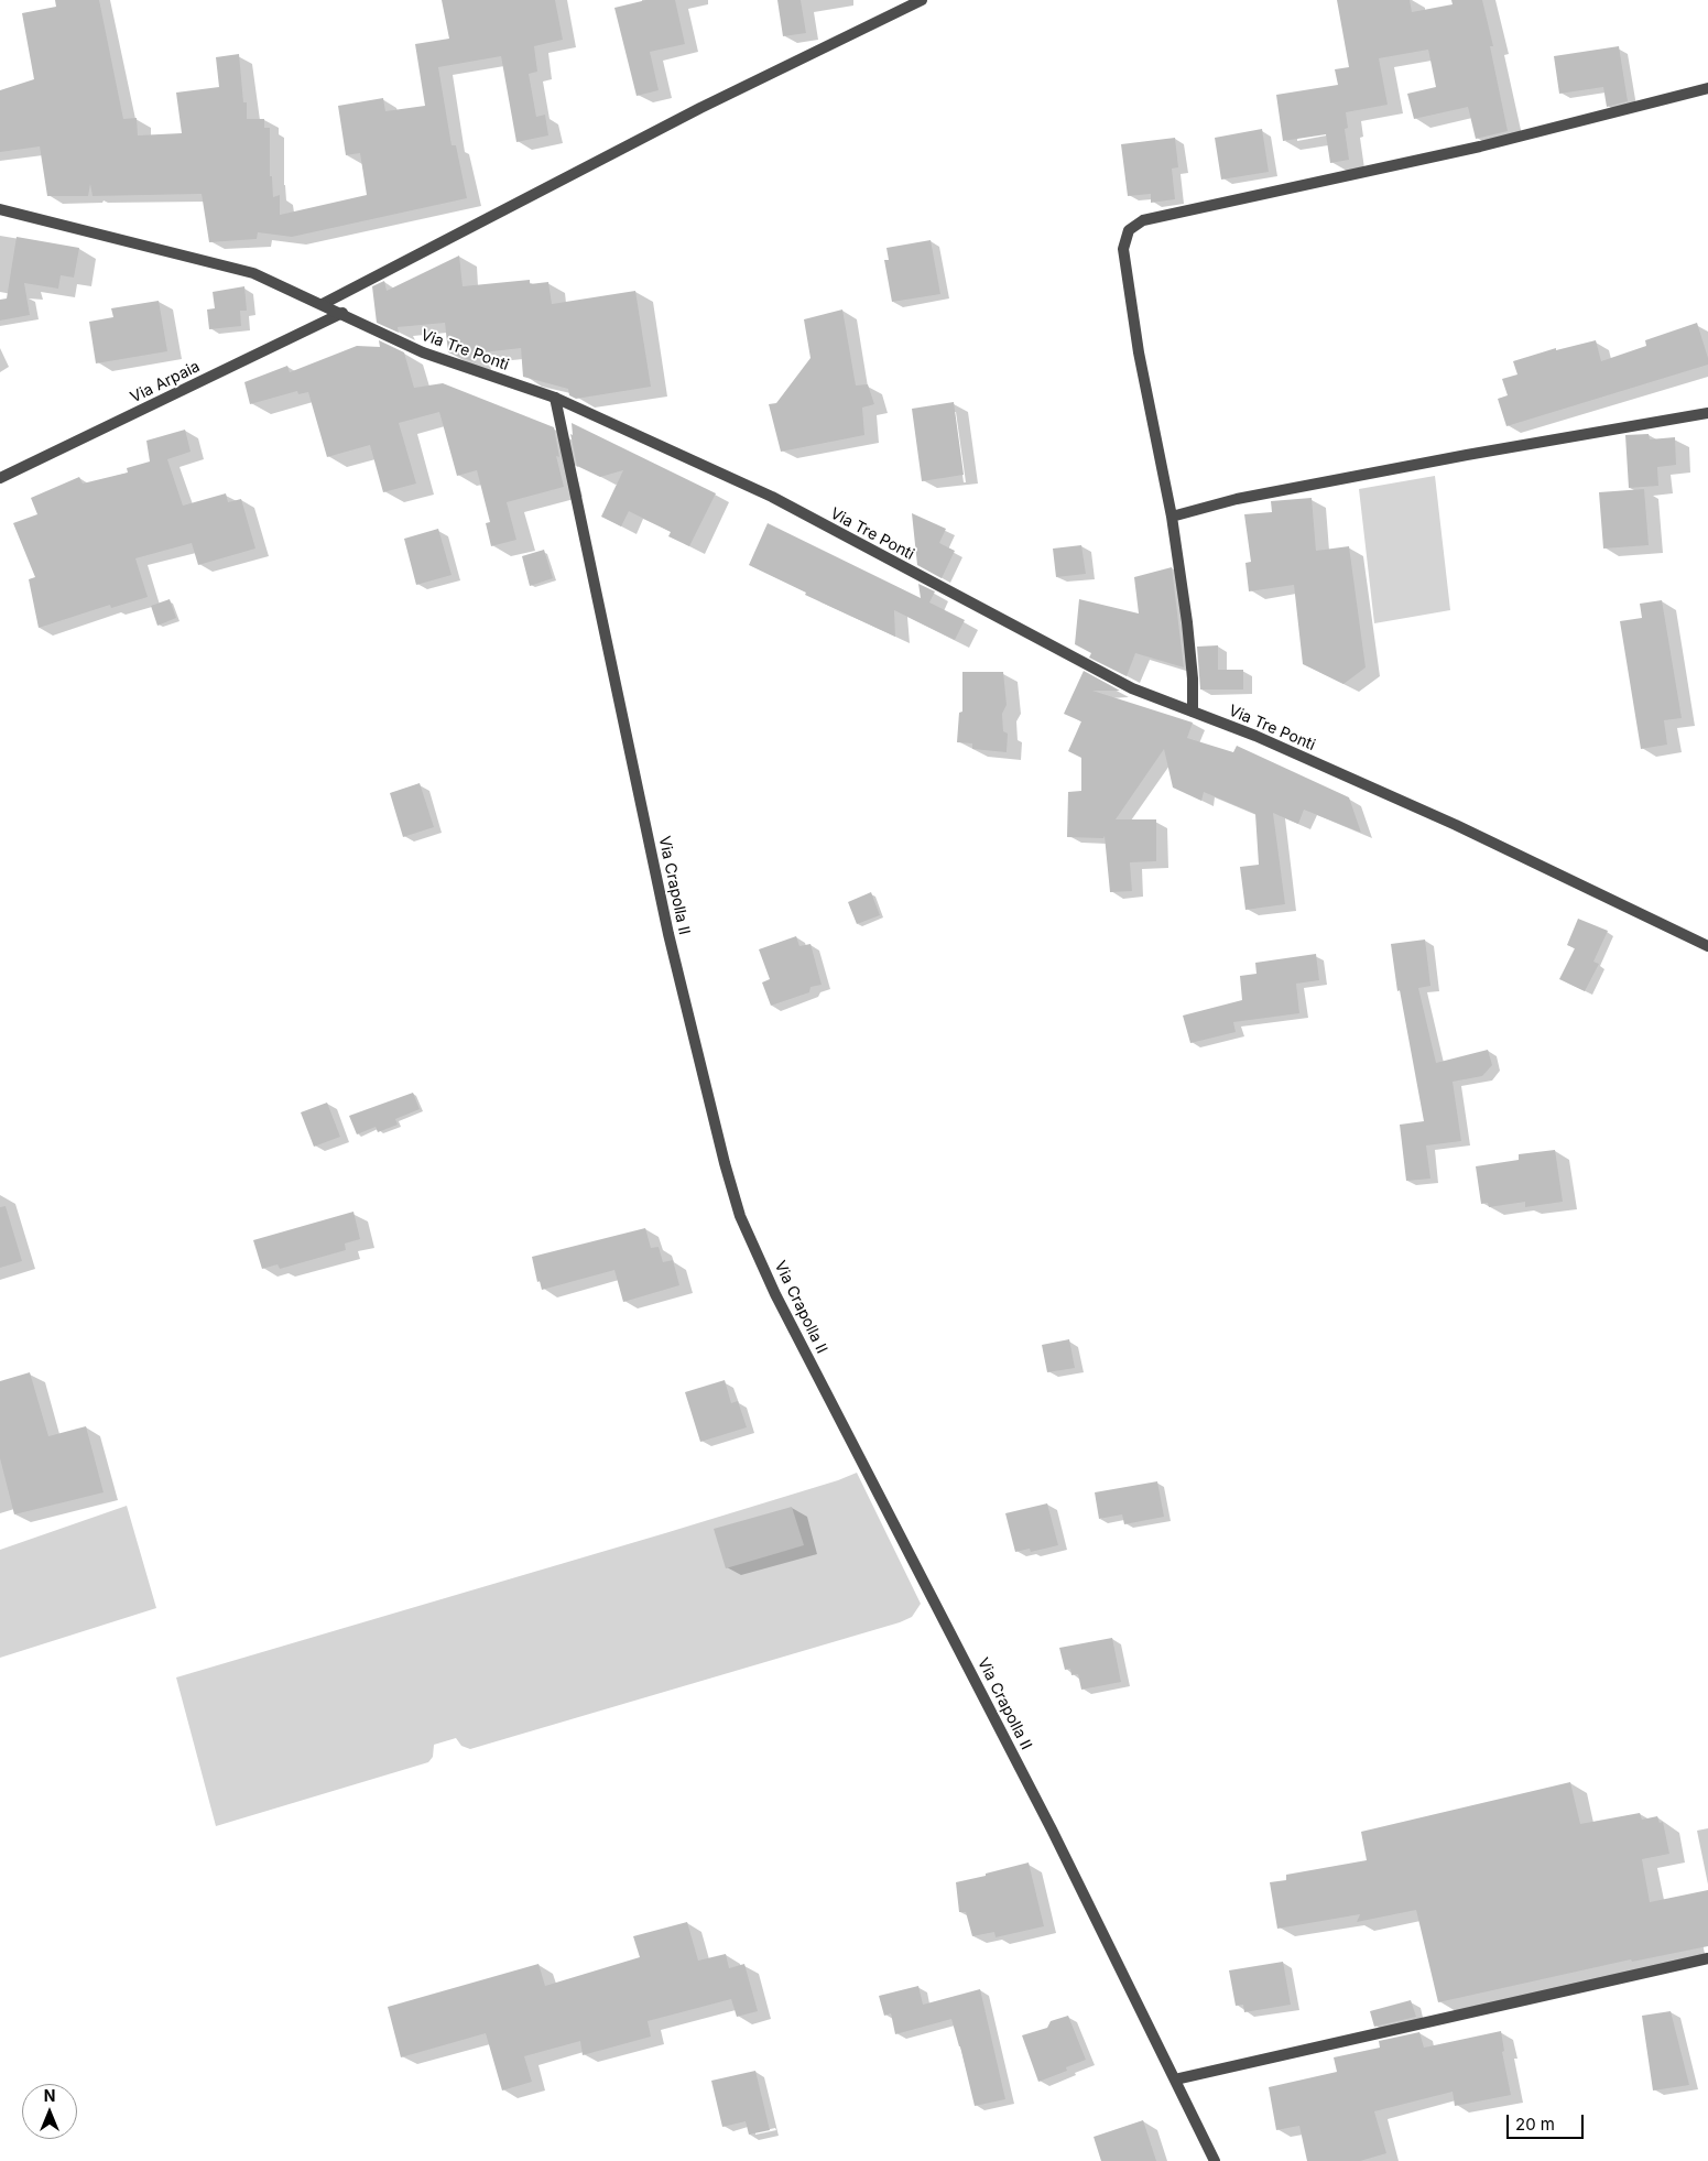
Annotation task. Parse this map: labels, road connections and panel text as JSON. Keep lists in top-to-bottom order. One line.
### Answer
{"streets":{"street":["Via Tre Ponti","Via Arpaia","Via Crapolla II"]},"crossings":[["Via Tre Ponti","Via Arpaia"],["Via Tre Ponti","Via Crapolla II"]],"scale_bar":"20 m","north":"top"}
